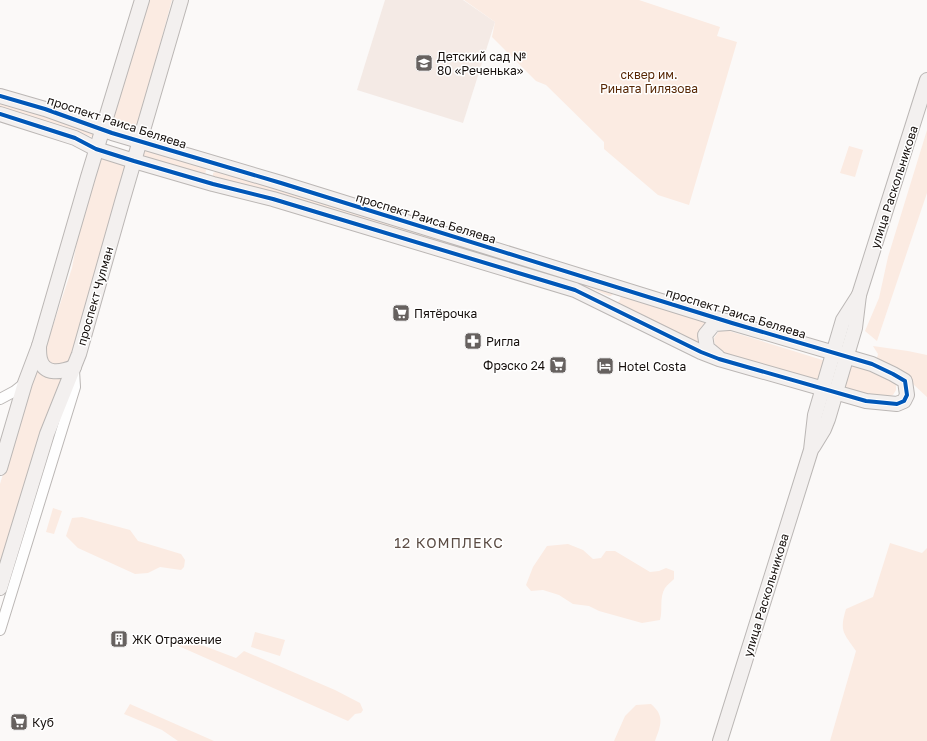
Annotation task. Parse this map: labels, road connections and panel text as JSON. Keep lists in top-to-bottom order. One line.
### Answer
{"streets":{"street":["проспект Раиса Беляева","улица Раскольникова","проспект Чулман"]},"crossings":[["проспект Раиса Беляева","улица Раскольникова"],["проспект Раиса Беляева","проспект Чулман"]],"districts":["12 КОМПЛЕКС"],"parks":["сквер им. Рината Гилязова"],"places":{"school or university":["Детский сад № 80 «Реченька»"],"supermarket":["Пятёрочка","Фрэско 24","Куб"],"pharmacy":["Ригла"],"hotel":["Hotel Costa"],"building":["ЖК Отражение"]}}
